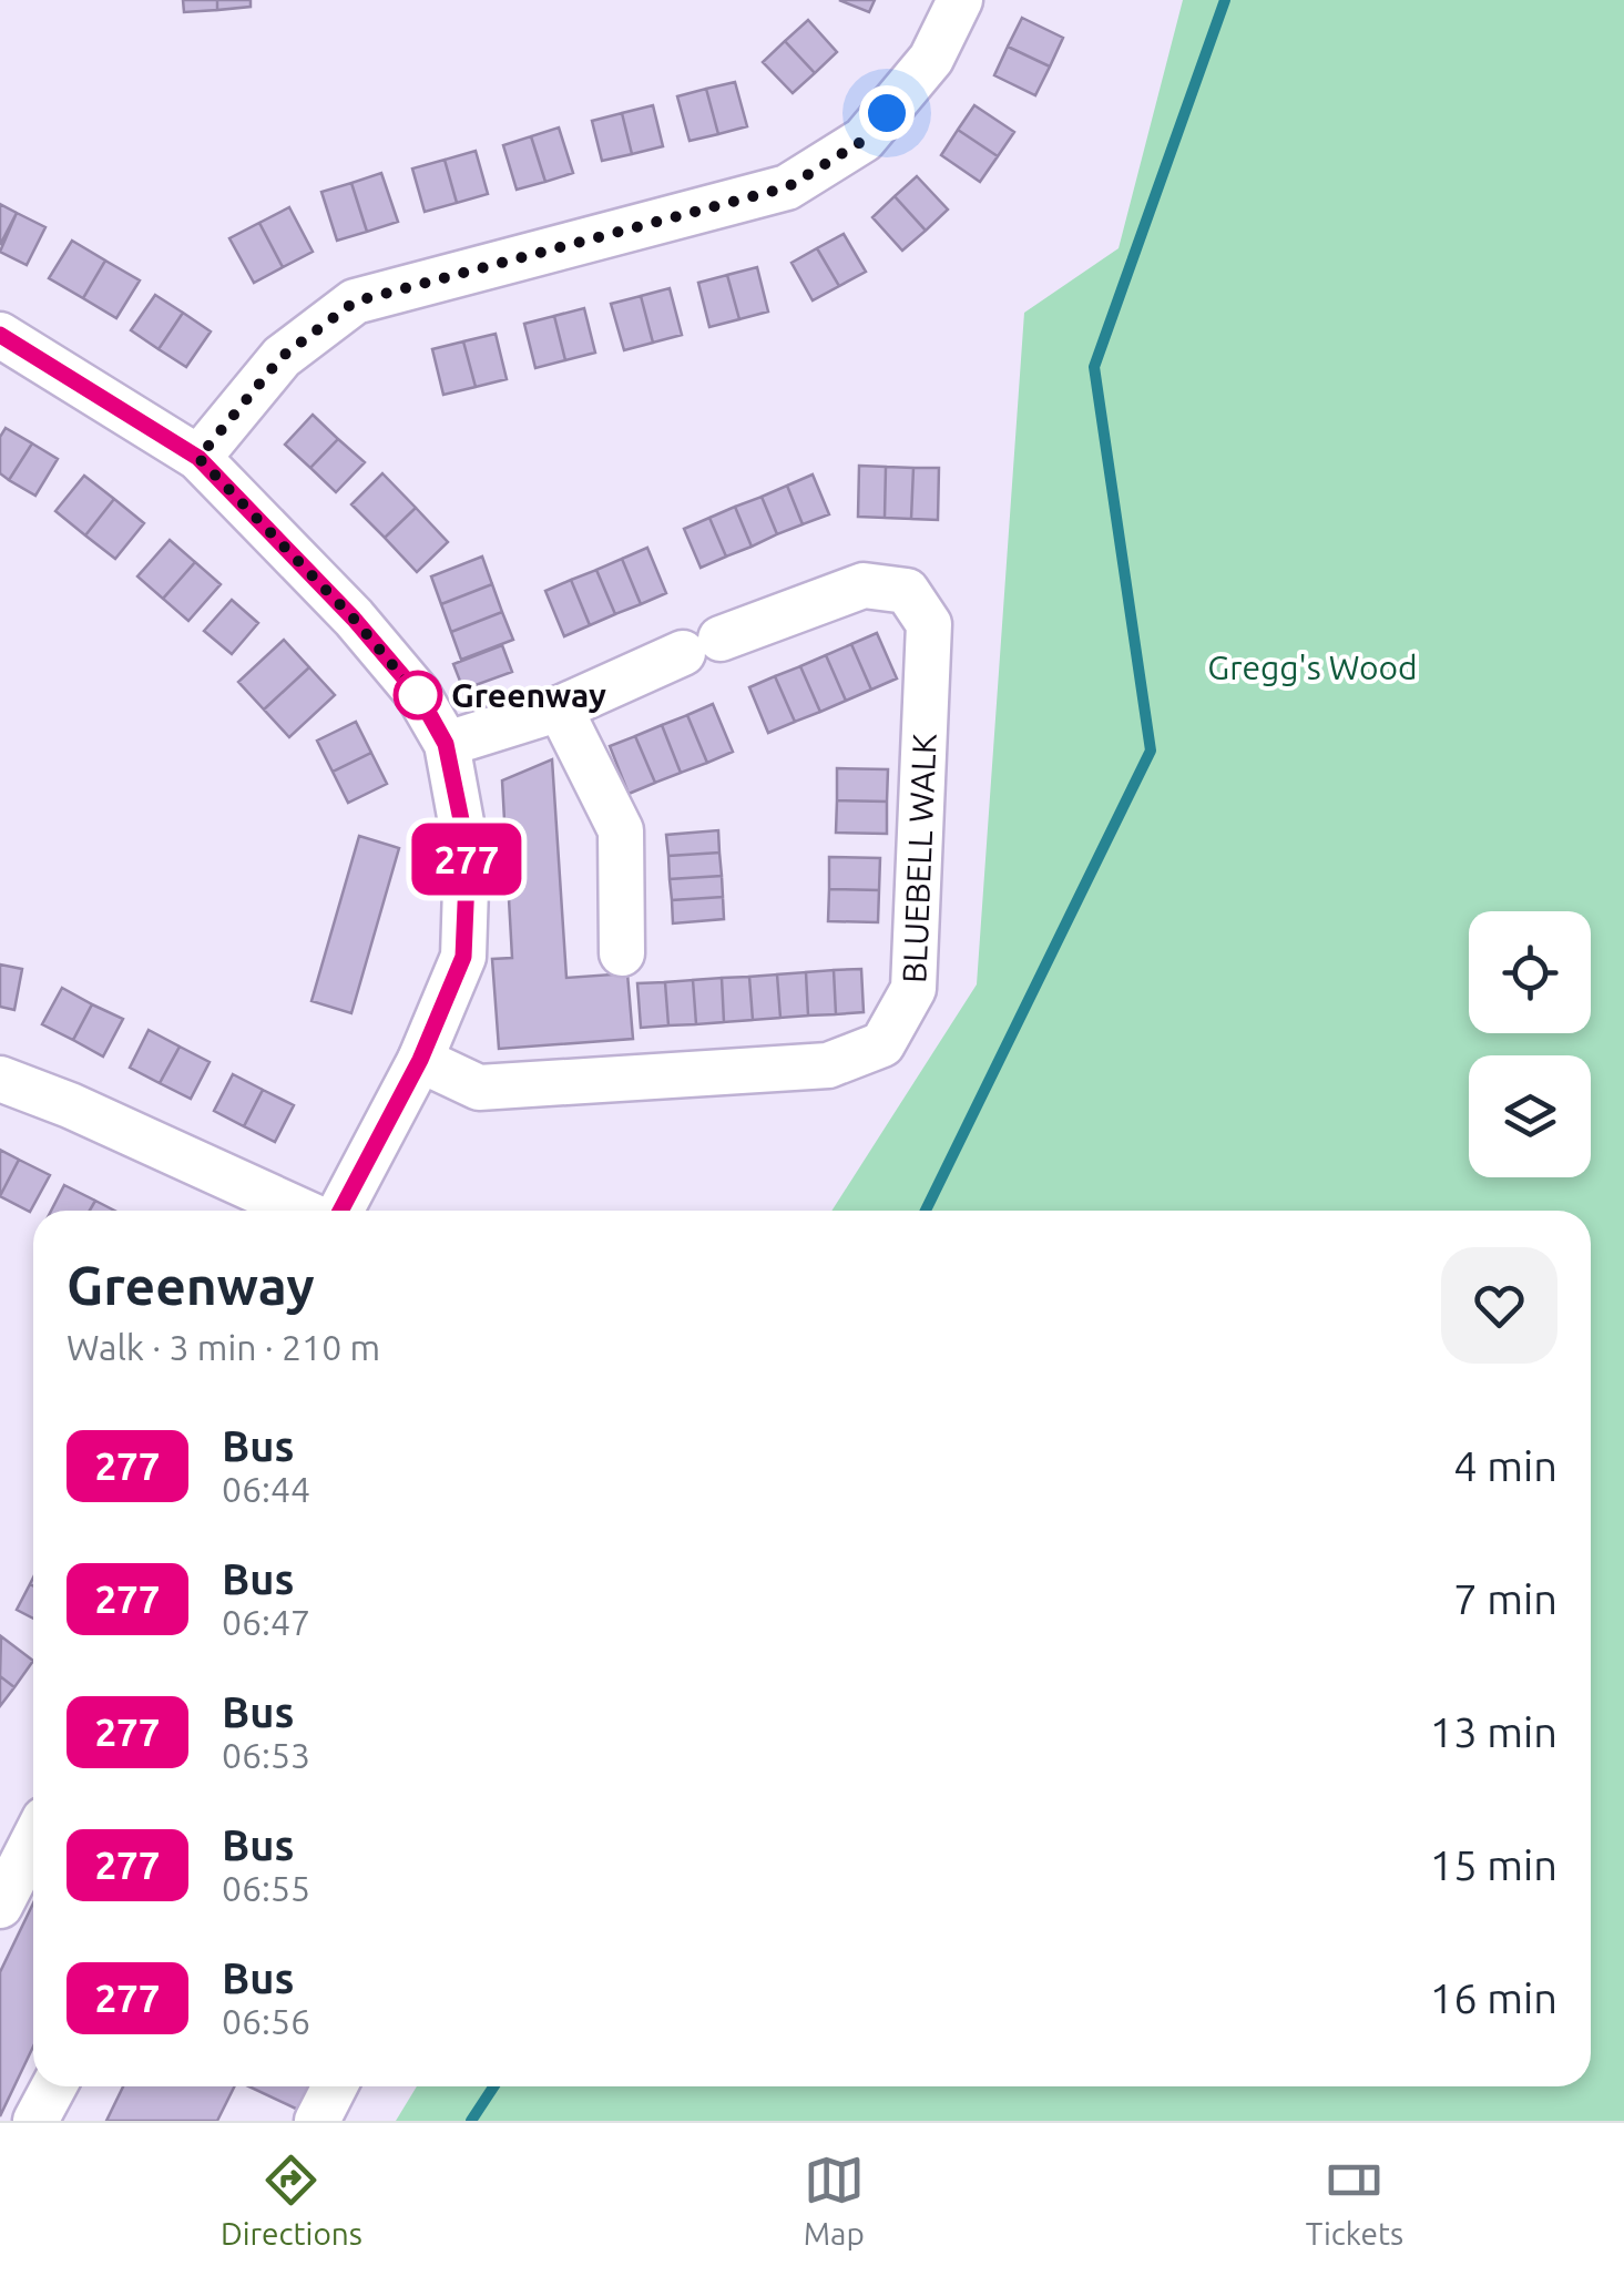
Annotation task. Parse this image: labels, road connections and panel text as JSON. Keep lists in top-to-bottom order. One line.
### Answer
{"streets":{"street":["BLUEBELL WALK"]},"parks":["Gregg's Wood"],"places":["Greenway"],"lines":["bus line 277"],"page":{"on_map":"277","heading":["Greenway","Walk · 3 min · 210 m"],"list":[{"mark":"277","name":"Bus","note":"06:44","value":"4 min"},{"mark":"277","name":"Bus","note":"06:47","value":"7 min"},{"mark":"277","name":"Bus","note":"06:53","value":"13 min"},{"mark":"277","name":"Bus","note":"06:55","value":"15 min"},{"mark":"277","name":"Bus","note":"06:56","value":"16 min"}],"tabs":["Directions","Map","Tickets"]}}
